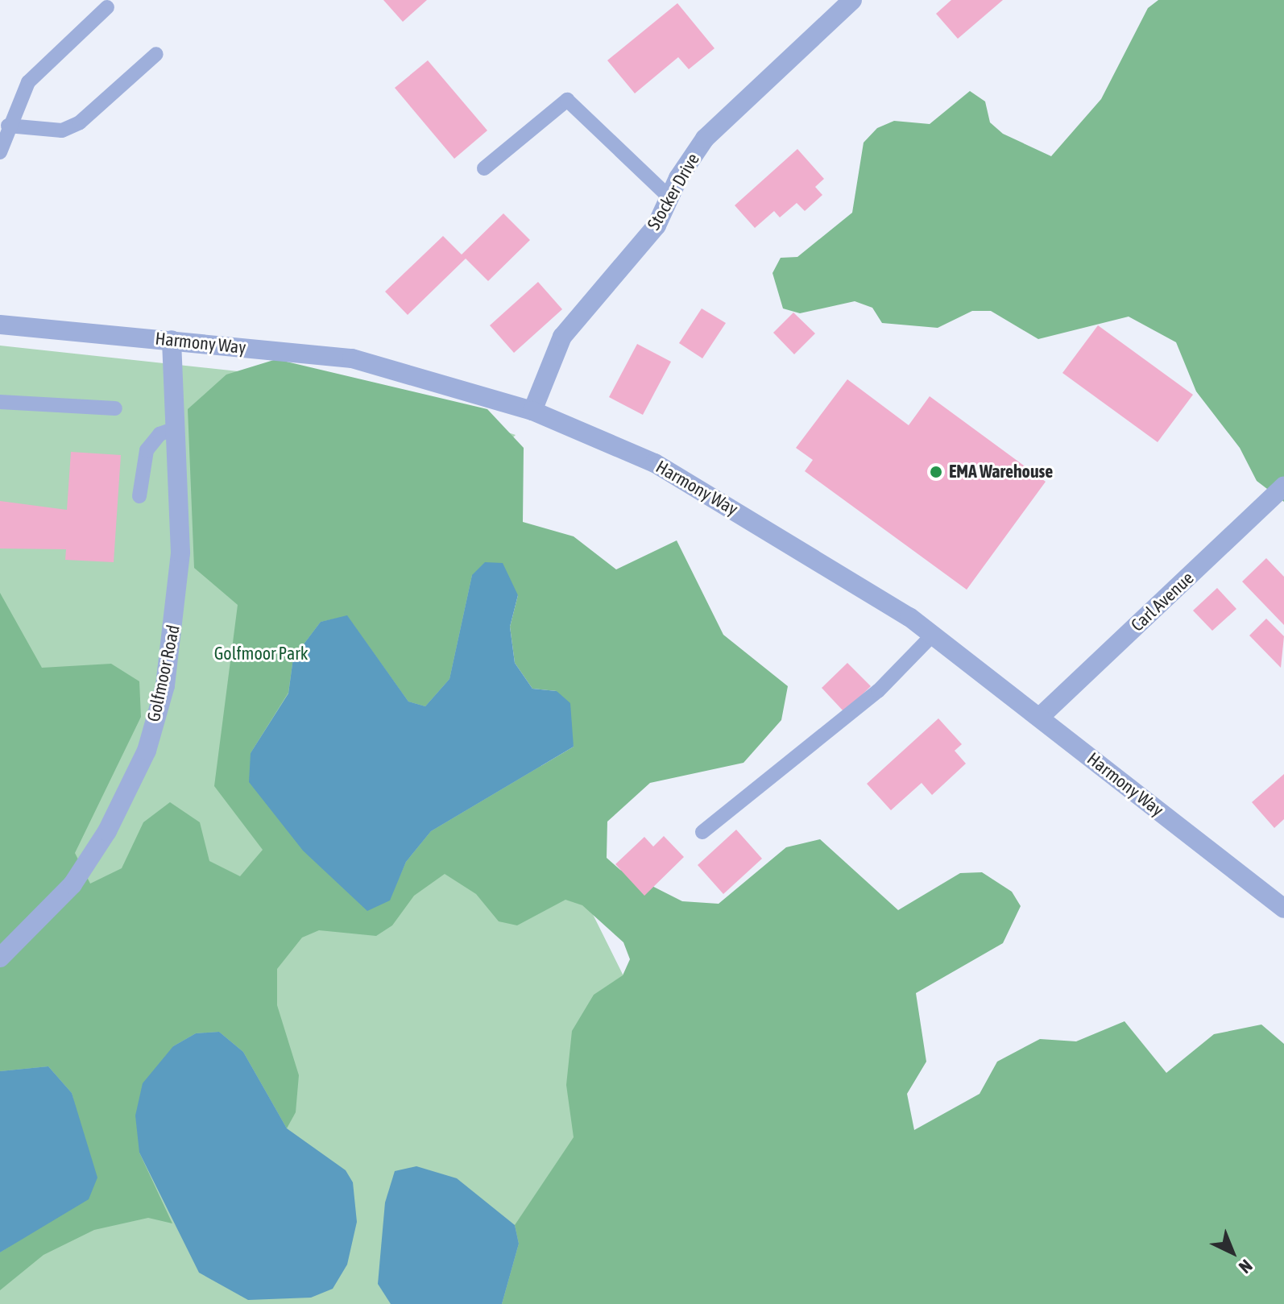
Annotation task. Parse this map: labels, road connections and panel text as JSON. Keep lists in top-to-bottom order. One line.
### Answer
{"streets":{"street":["Stocker Drive","Harmony Way","Carl Avenue","Golfmoor Road"]},"crossings":[["Stocker Drive","Harmony Way"],["Harmony Way","Carl Avenue"],["Harmony Way","Golfmoor Road"]],"parks":["Golfmoor Park"],"places":["EMA Warehouse"],"north":"bottom right"}
